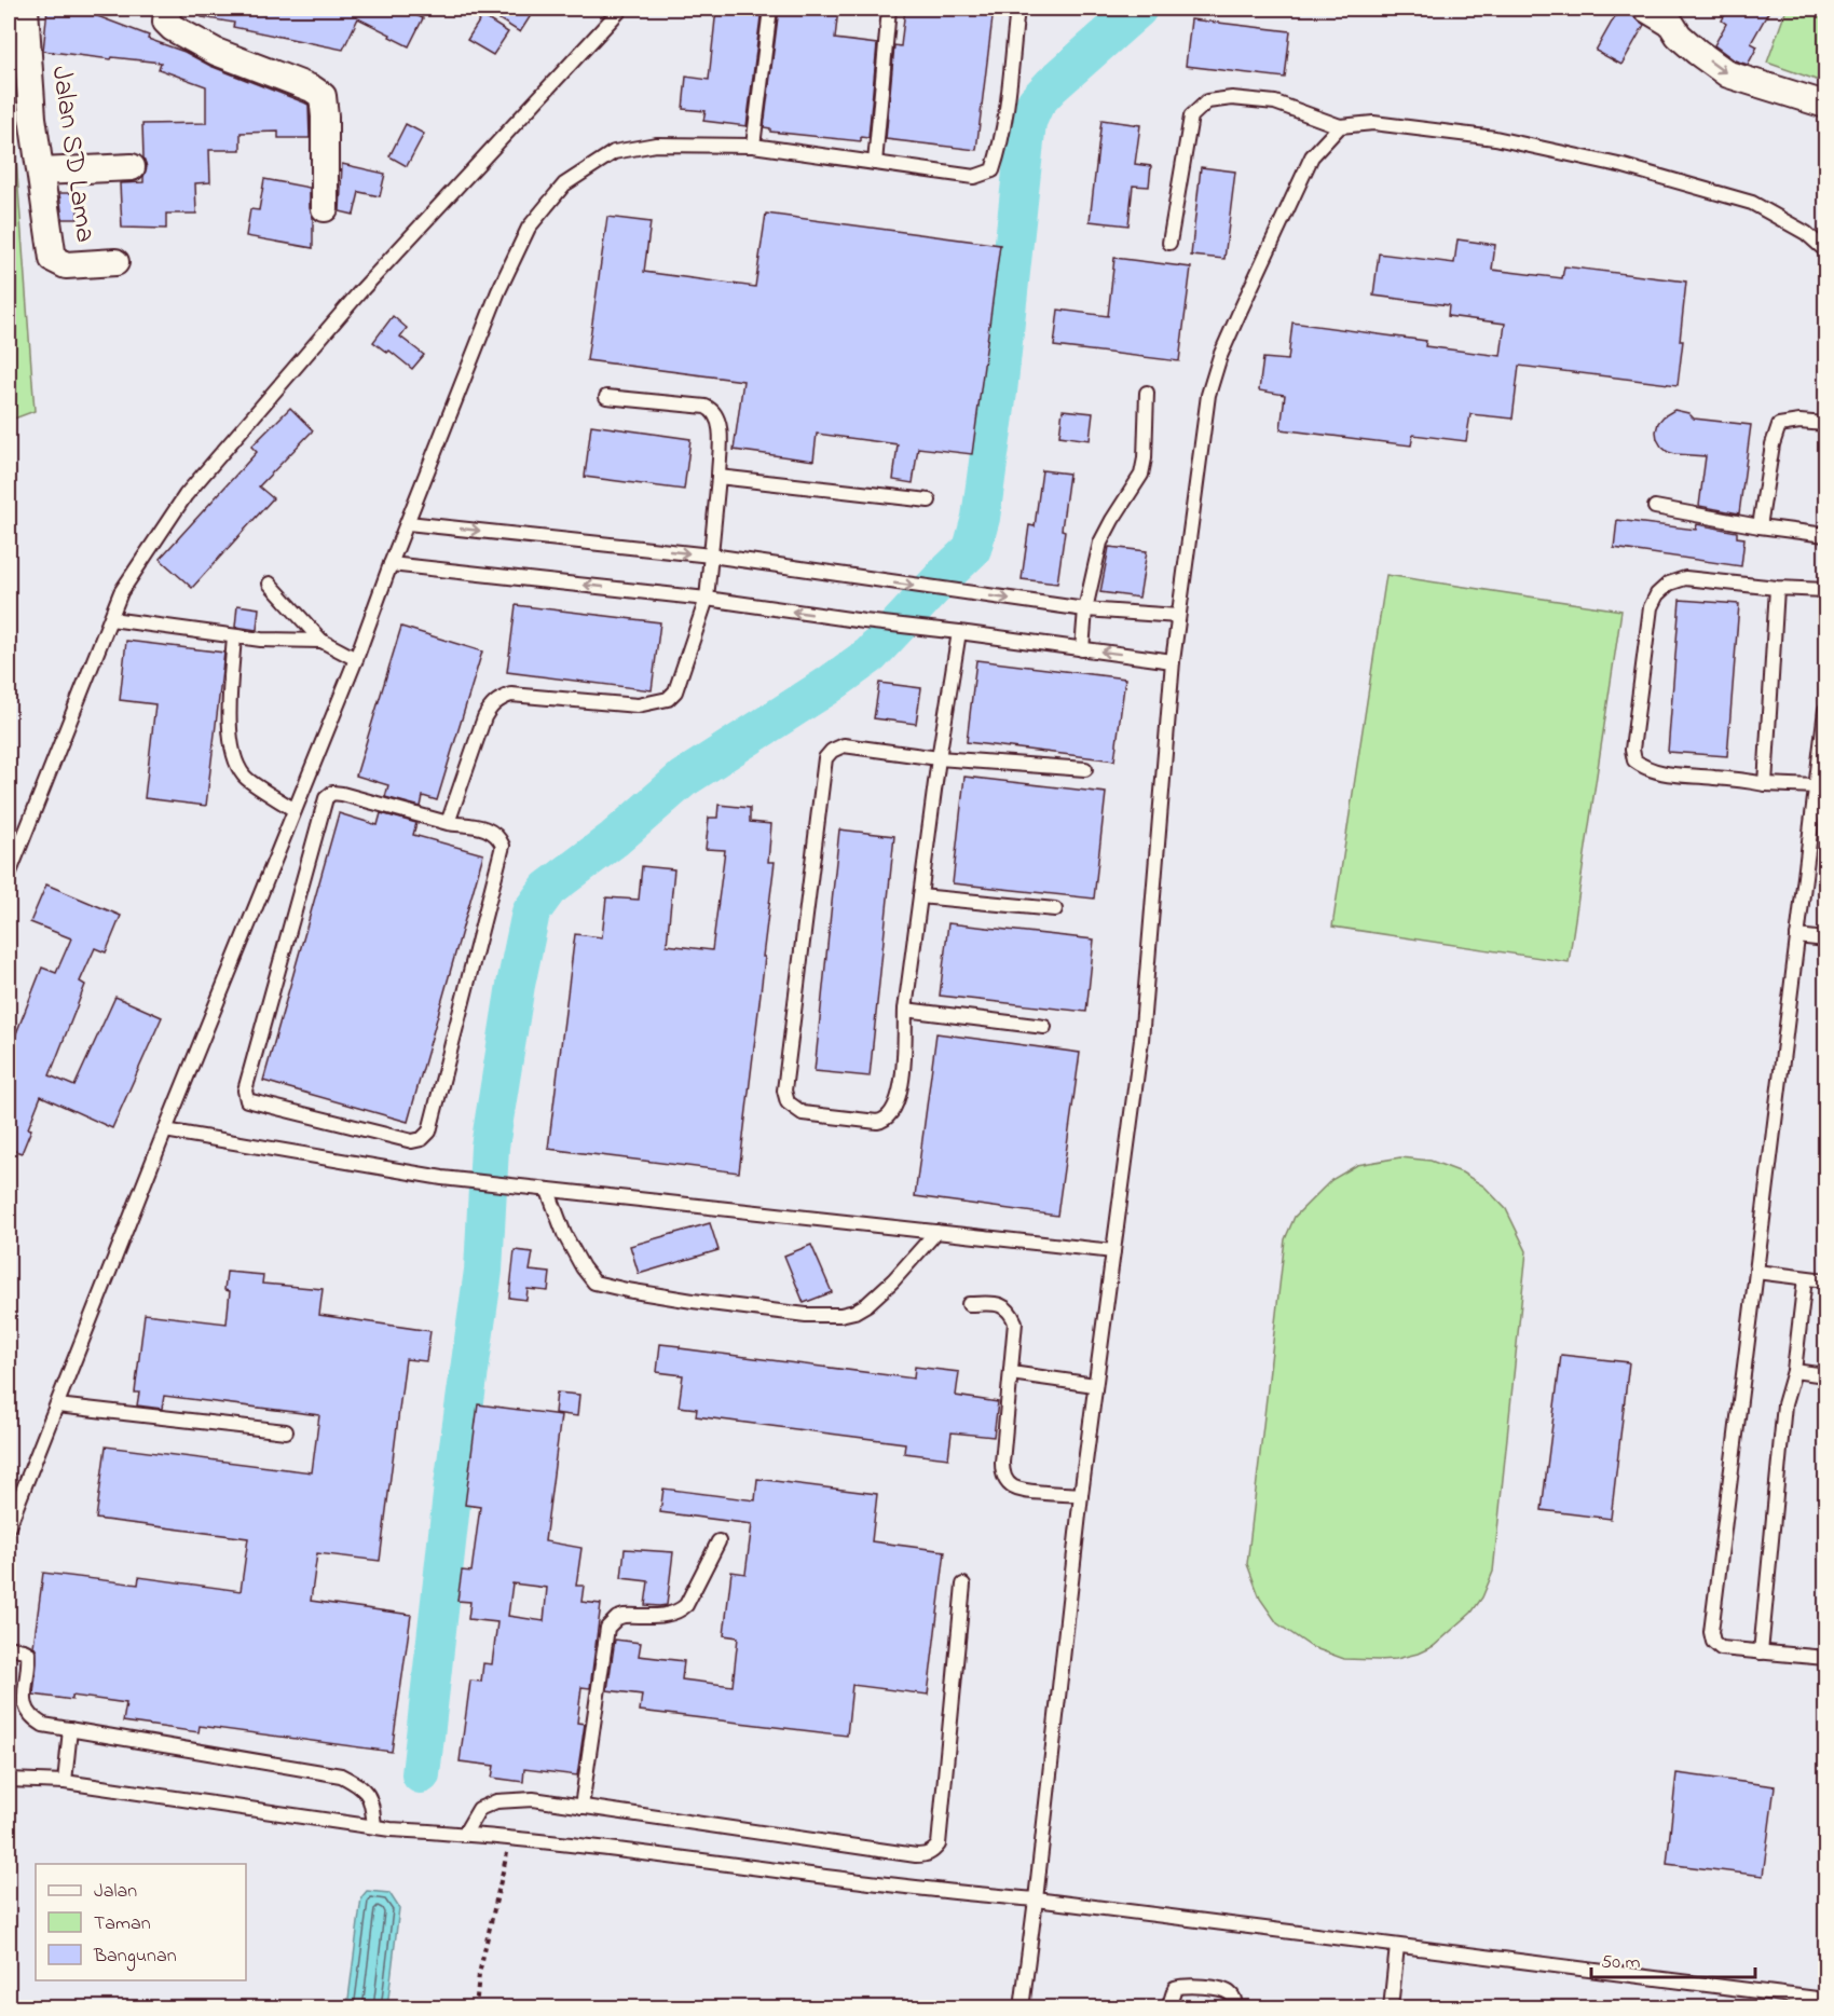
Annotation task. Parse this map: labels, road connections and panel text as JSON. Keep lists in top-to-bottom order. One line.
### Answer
{"streets":{"street":["Jalan SD Lama"]},"legend":["Jalan","Taman","Bangunan"],"scale_bar":"50 m"}
